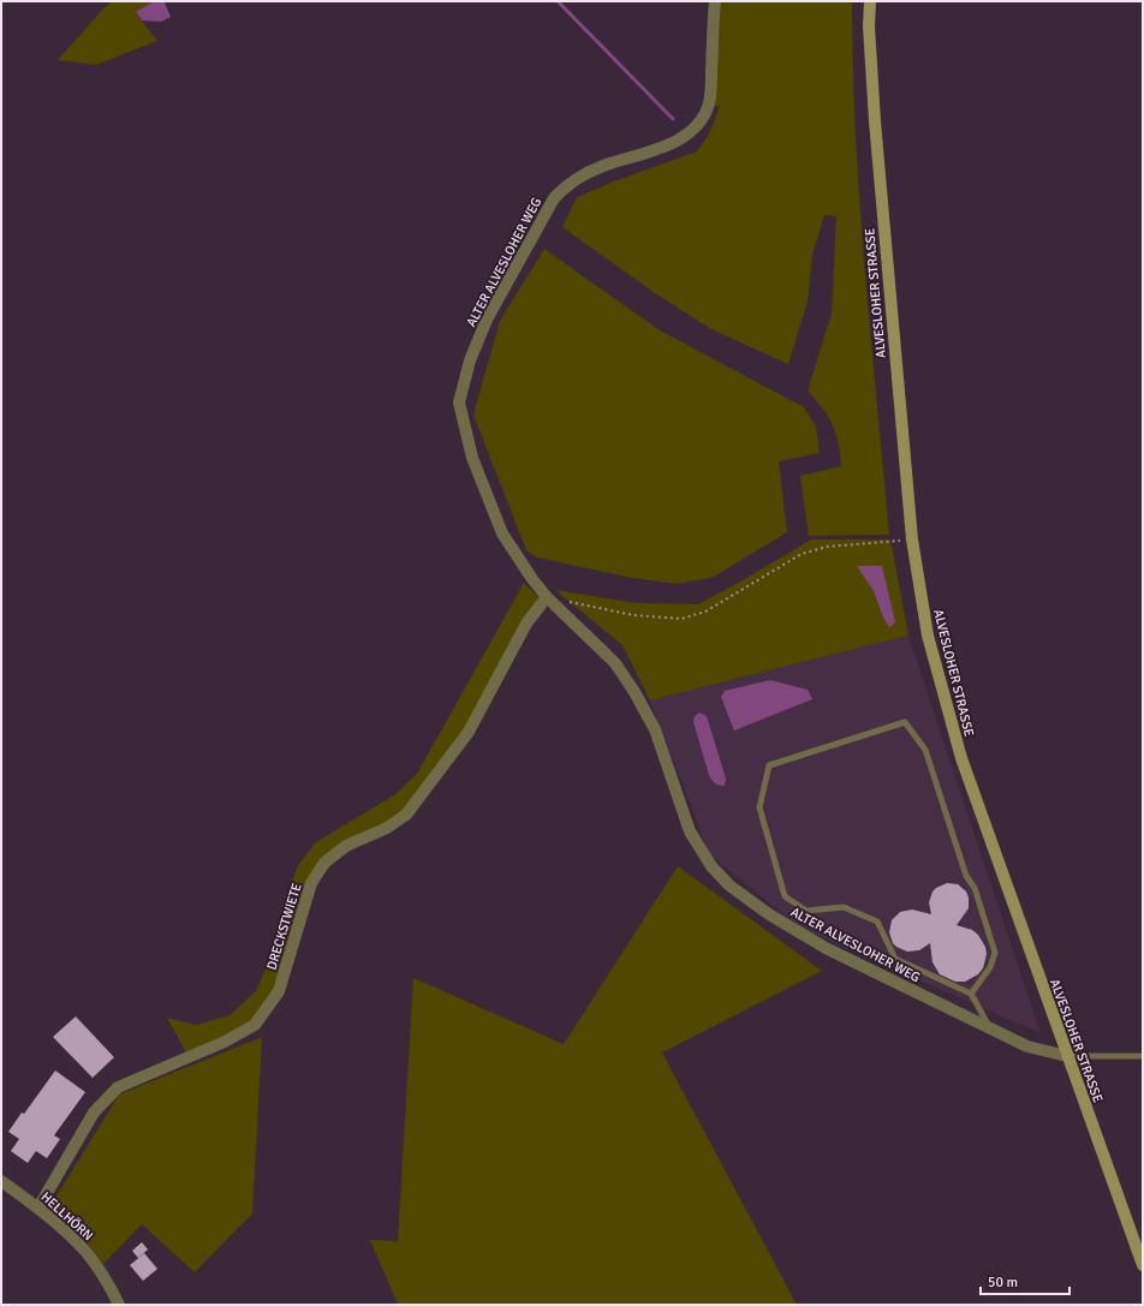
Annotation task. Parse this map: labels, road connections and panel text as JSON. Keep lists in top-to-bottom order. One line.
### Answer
{"streets":{"main road":["ALVESLOHER STRASSE"],"street":["ALTER ALVESLOHER WEG","DRECKSTWIETE","HELLHÖRN"]},"crossings":[["ALTER ALVESLOHER WEG","ALVESLOHER STRASSE"],["ALTER ALVESLOHER WEG","DRECKSTWIETE"],["DRECKSTWIETE","HELLHÖRN"]],"scale_bar":"50 m"}
